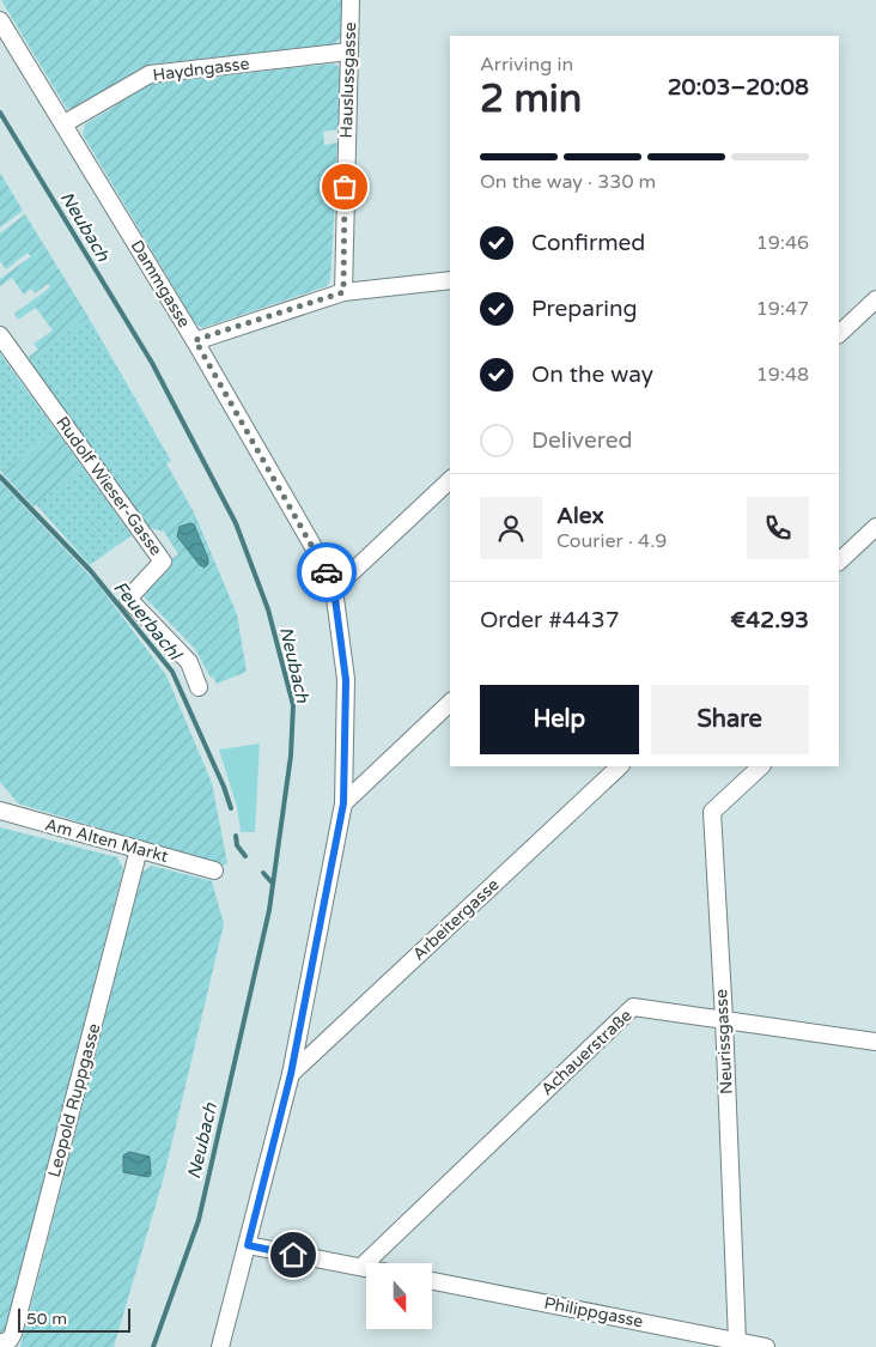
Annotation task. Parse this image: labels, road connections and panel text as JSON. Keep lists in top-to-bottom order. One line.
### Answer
{"streets":{"street":["Haydngasse","Hauslussgasse","Dammgasse","Rudolf Wieser-Gasse","Am Alten Markt","Arbeitergasse","Neurissgasse","Achauerstraße","Leopold Ruppgasse","Philippgasse"]},"crossings":[["Haydngasse","Hauslussgasse"],["Haydngasse","Dammgasse"],["Dammgasse","Arbeitergasse"],["Am Alten Markt","Leopold Ruppgasse"],["Neurissgasse","Achauerstraße"],["Neurissgasse","Philippgasse"]],"water":["Neubach","Feuerbachl"],"scale_bar":"50 m","north":"bottom","page":{"heading":["2 min","Arriving in","20:03–20:08"],"panel":["Alex","Courier · 4.9","Order #4437","€42.93"],"bar":"On the way · 330 m","list":[["Confirmed","19:46"],["Preparing","19:47"],["On the way","19:48"],"Delivered"],"buttons":["Help","Share"],"scale":"50 m"}}
